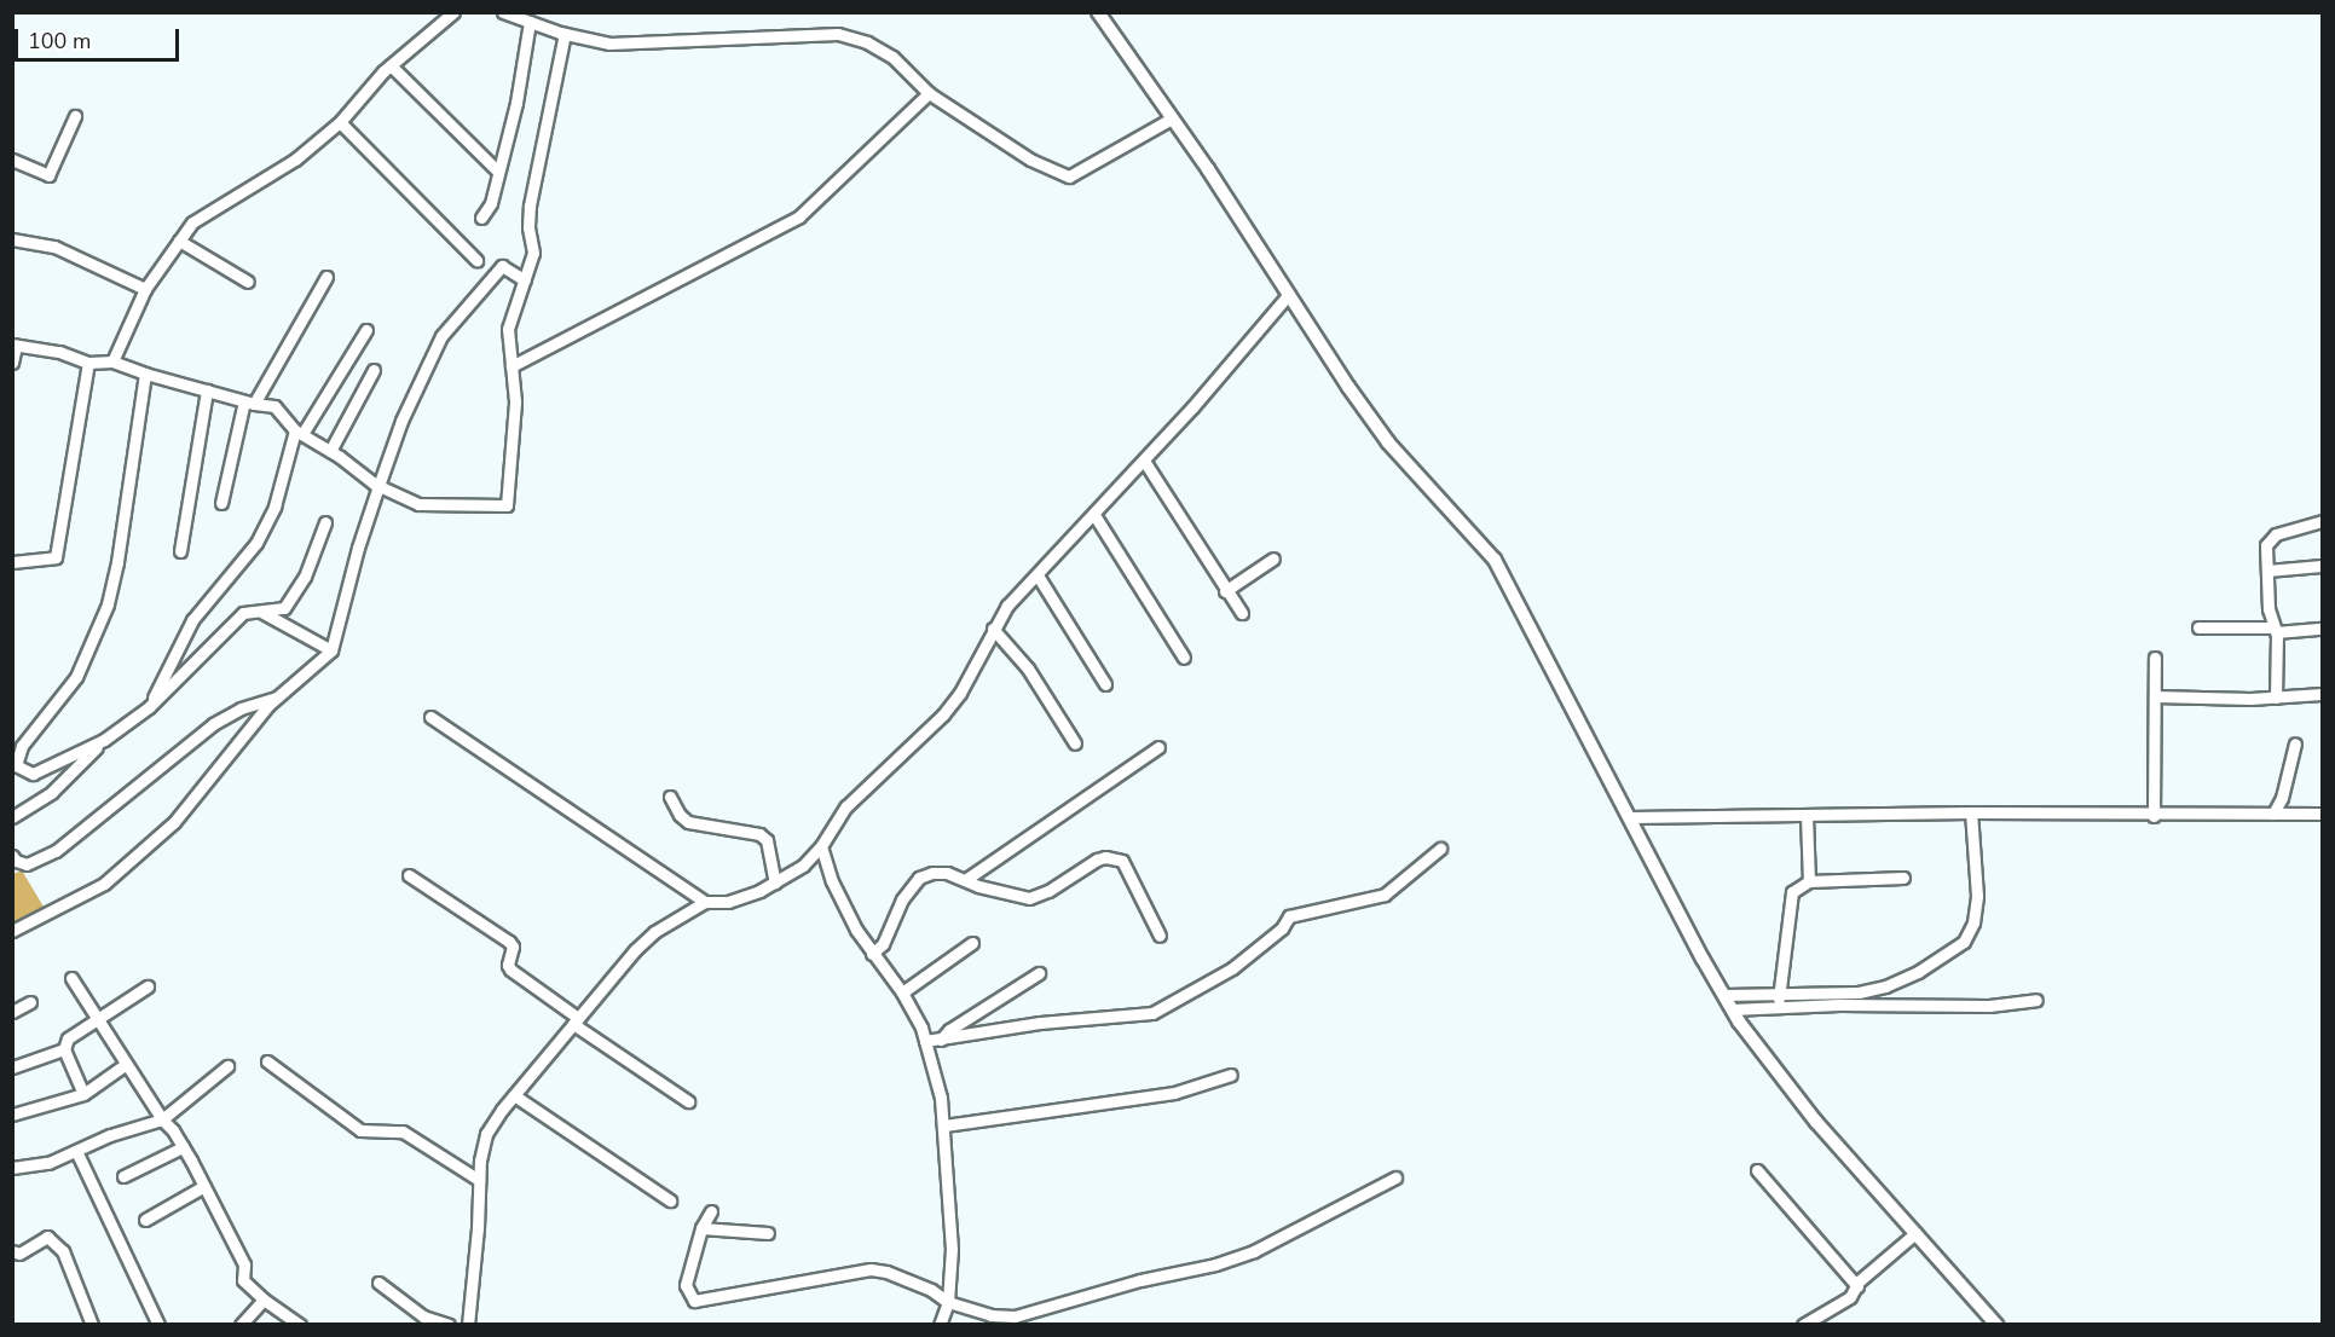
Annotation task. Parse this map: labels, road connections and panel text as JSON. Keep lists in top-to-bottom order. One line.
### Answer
{"scale_bar":"100 m"}
